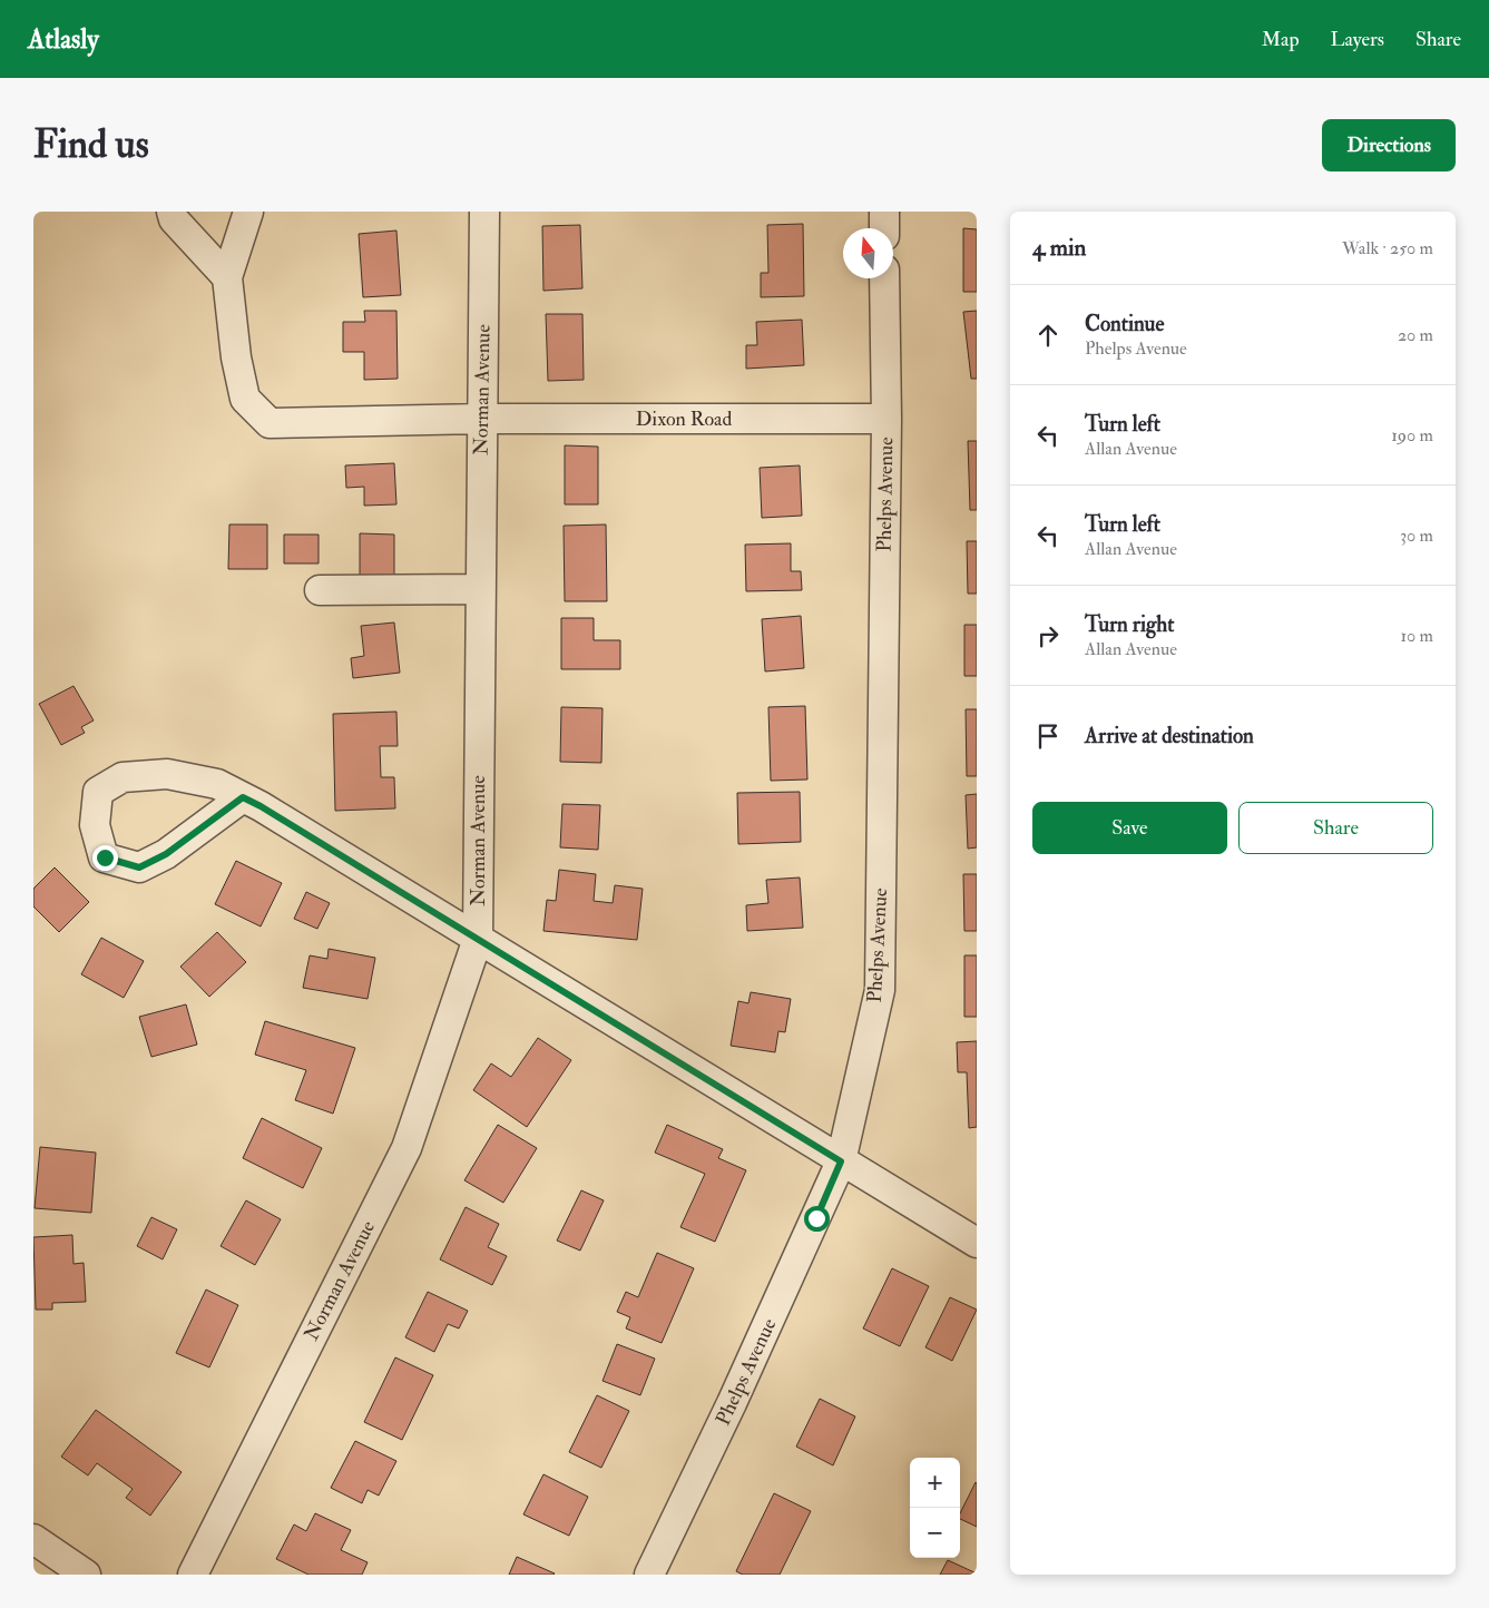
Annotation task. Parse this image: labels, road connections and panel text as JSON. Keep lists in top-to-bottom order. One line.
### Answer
{"streets":{"street":["Norman Avenue","Dixon Road","Phelps Avenue"]},"crossings":[["Norman Avenue","Dixon Road"],["Dixon Road","Phelps Avenue"]],"north":"top","page":{"header":"Atlasly","nav":["Map","Layers","Share"],"buttons":["Directions",["Save","Share"]],"title":"Find us","heading":["4 min","Walk · 250 m"],"list":[["Continue","Phelps Avenue","20 m"],["Turn left","Allan Avenue","190 m"],["Turn left","Allan Avenue","30 m"],["Turn right","Allan Avenue","10 m"],"Arrive at destination"],"map_buttons":["+","−"]}}
